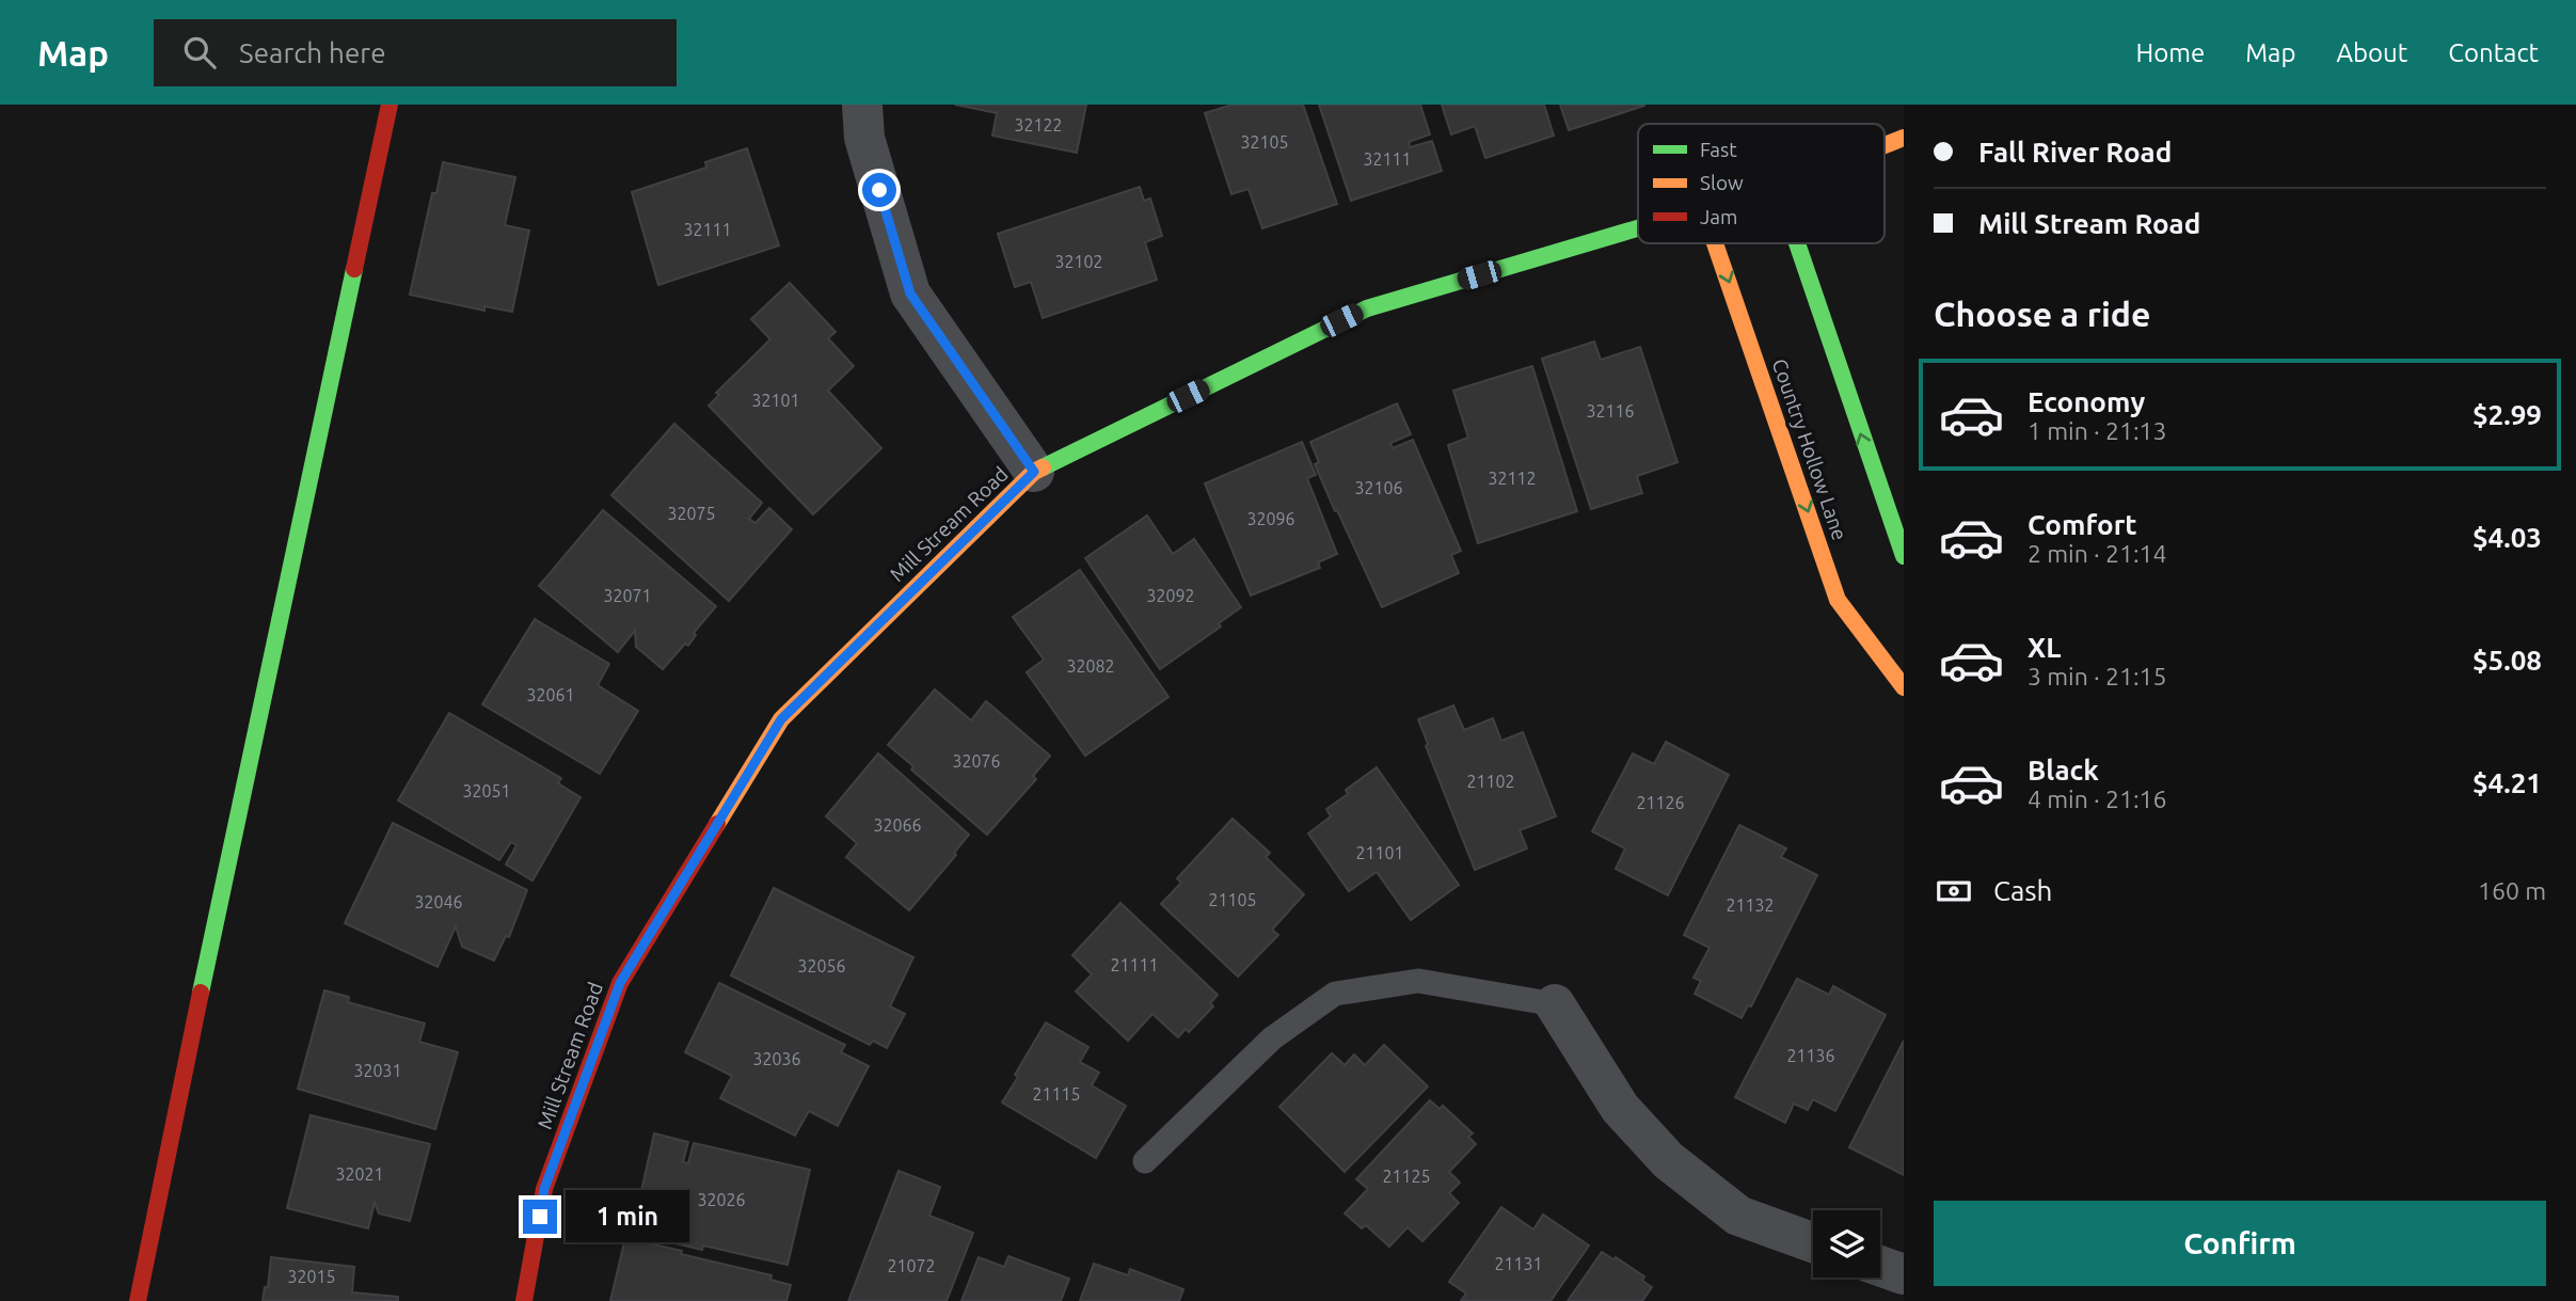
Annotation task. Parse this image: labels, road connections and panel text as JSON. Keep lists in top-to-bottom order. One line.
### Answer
{"streets":{"street":["Country Hollow Lane","Mill Stream Road"]},"house_numbers":["32122","32105","32111","32111","32102","32101","32116","32112","32106","32075","32096","32071","32092","32082","32061","32076","21102","32051","21126","32066","21101","21105","32046","21132","21111","32056","21136","32036","32031","21115","32021","21125","32026","21131","21072","32015"],"legend":["Fast","Slow","Jam"],"page":{"header":"Map","search":"Search here","nav":["Home","Map","About","Contact"],"banner":["Fall River Road","Mill Stream Road"],"heading":"Choose a ride","list":[{"name":"Economy","note":"1 min · 21:13","value":"$2.99"},{"name":"Comfort","note":"2 min · 21:14","value":"$4.03"},{"name":"XL","note":"3 min · 21:15","value":"$5.08"},{"name":"Black","note":"4 min · 21:16","value":"$4.21"}],"pay":["Cash","160 m"],"buttons":"Confirm","bubble":"1 min"}}
